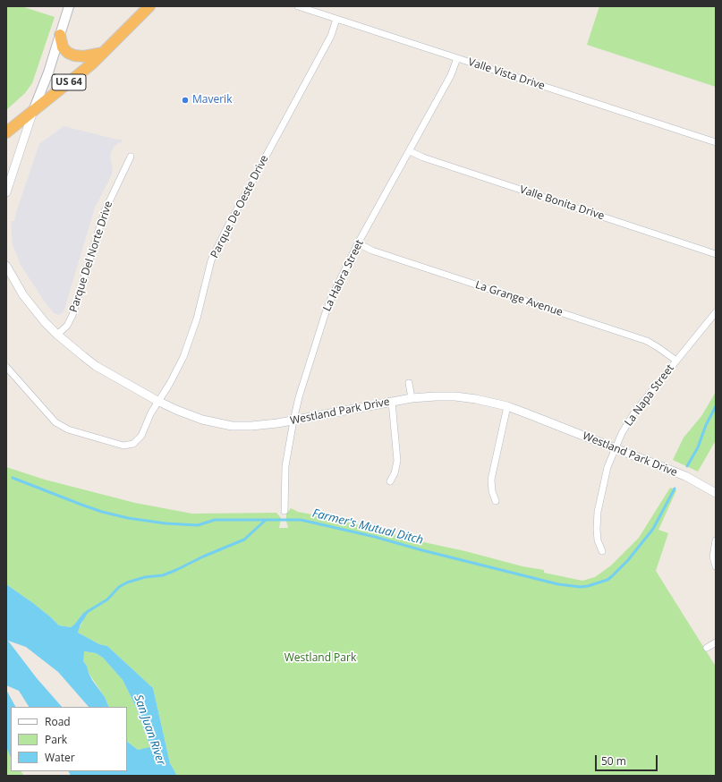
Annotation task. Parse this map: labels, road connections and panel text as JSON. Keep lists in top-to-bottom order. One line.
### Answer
{"streets":{"highway":["US 64"],"street":["Valle Vista Drive","Valle Bonita Drive","Parque De Oeste Drive","Parque Del Norte Drive","La Habra Street","La Grange Avenue","La Napa Street","Westland Park Drive"]},"crossings":[["Valle Vista Drive","Parque De Oeste Drive"],["Valle Vista Drive","La Habra Street"],["Valle Bonita Drive","La Habra Street"],["Parque De Oeste Drive","Westland Park Drive"],["Parque Del Norte Drive","Westland Park Drive"],["La Habra Street","La Grange Avenue"],["La Habra Street","Westland Park Drive"],["La Grange Avenue","La Napa Street"],["La Napa Street","Westland Park Drive"]],"water":["Farmer's Mutual Ditch","San Juan River"],"parks":["Westland Park"],"places":["Maverik"],"legend":["Road","Park","Water"],"scale_bar":"50 m"}
